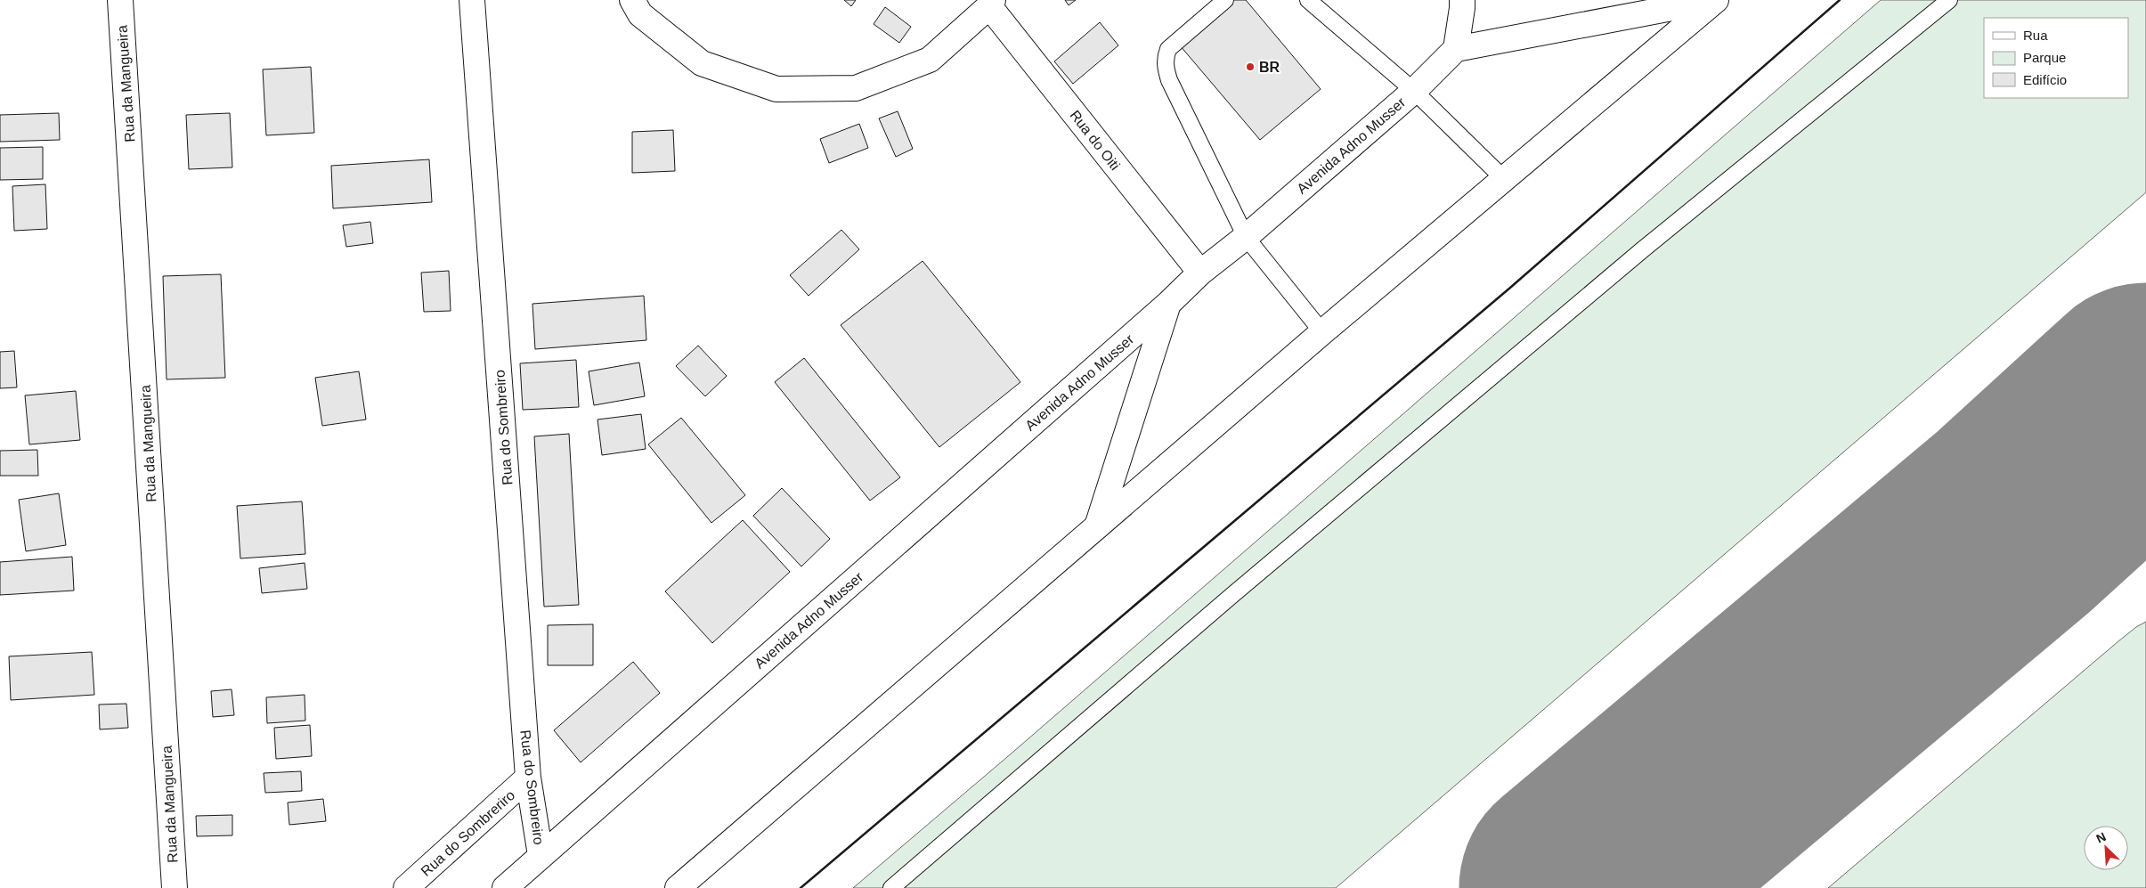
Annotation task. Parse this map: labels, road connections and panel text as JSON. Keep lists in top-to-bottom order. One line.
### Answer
{"streets":{"street":["Rua da Mangueira","Rua do Oiti","Avenida Adno Musser","Rua do Sombreiro","Rua do Sombreriro"]},"crossings":[["Rua do Oiti","Avenida Adno Musser"],["Avenida Adno Musser","Rua do Sombreiro"],["Rua do Sombreiro","Rua do Sombreriro"]],"places":["BR"],"legend":["Rua","Parque","Edifício"],"north":"top left"}
